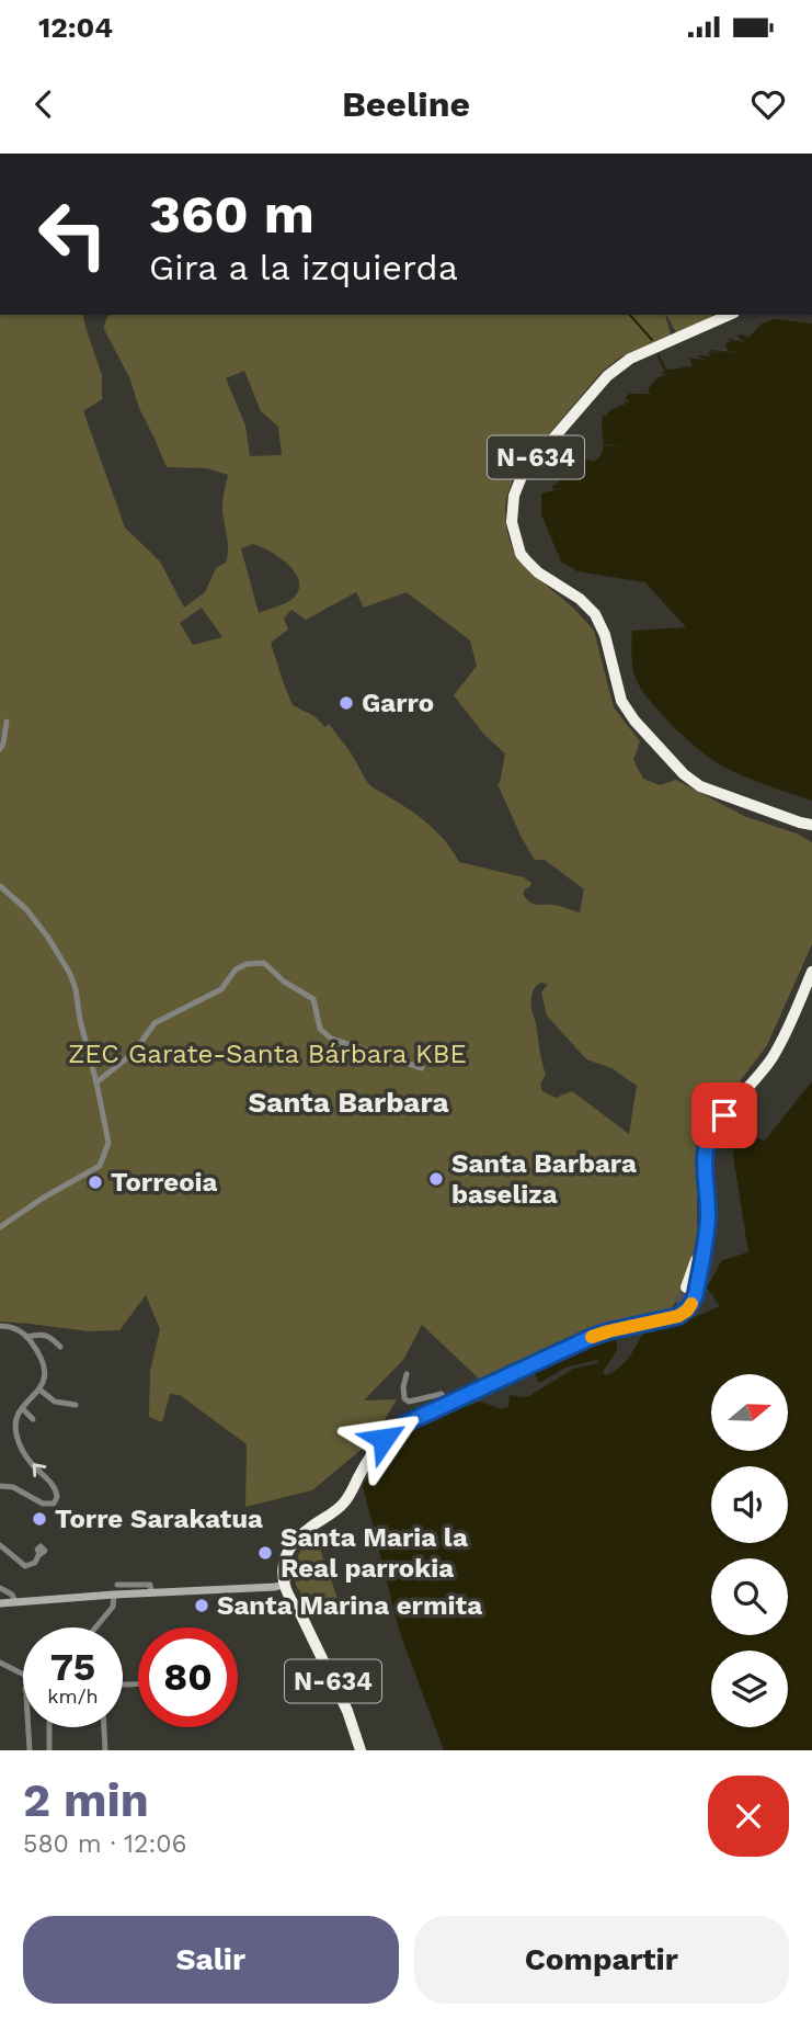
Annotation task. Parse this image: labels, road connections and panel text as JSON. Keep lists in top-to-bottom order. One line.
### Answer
{"streets":{"highway":["N-634"]},"districts":["Santa Barbara"],"parks":["ZEC Garate-Santa Bárbara KBE"],"places":["Garro","Santa Barbara baseliza","Torreoia","Torre Sarakatua","Santa Maria la Real parrokia","Santa Marina ermita"],"north":"right","page":{"status":"12:04","header":"Beeline","turn":["360 m","Gira a la izquierda"],"speed":"75 km/h","limit":"80","heading":["2 min","580 m · 12:06"],"buttons":["Salir","Compartir"]}}
